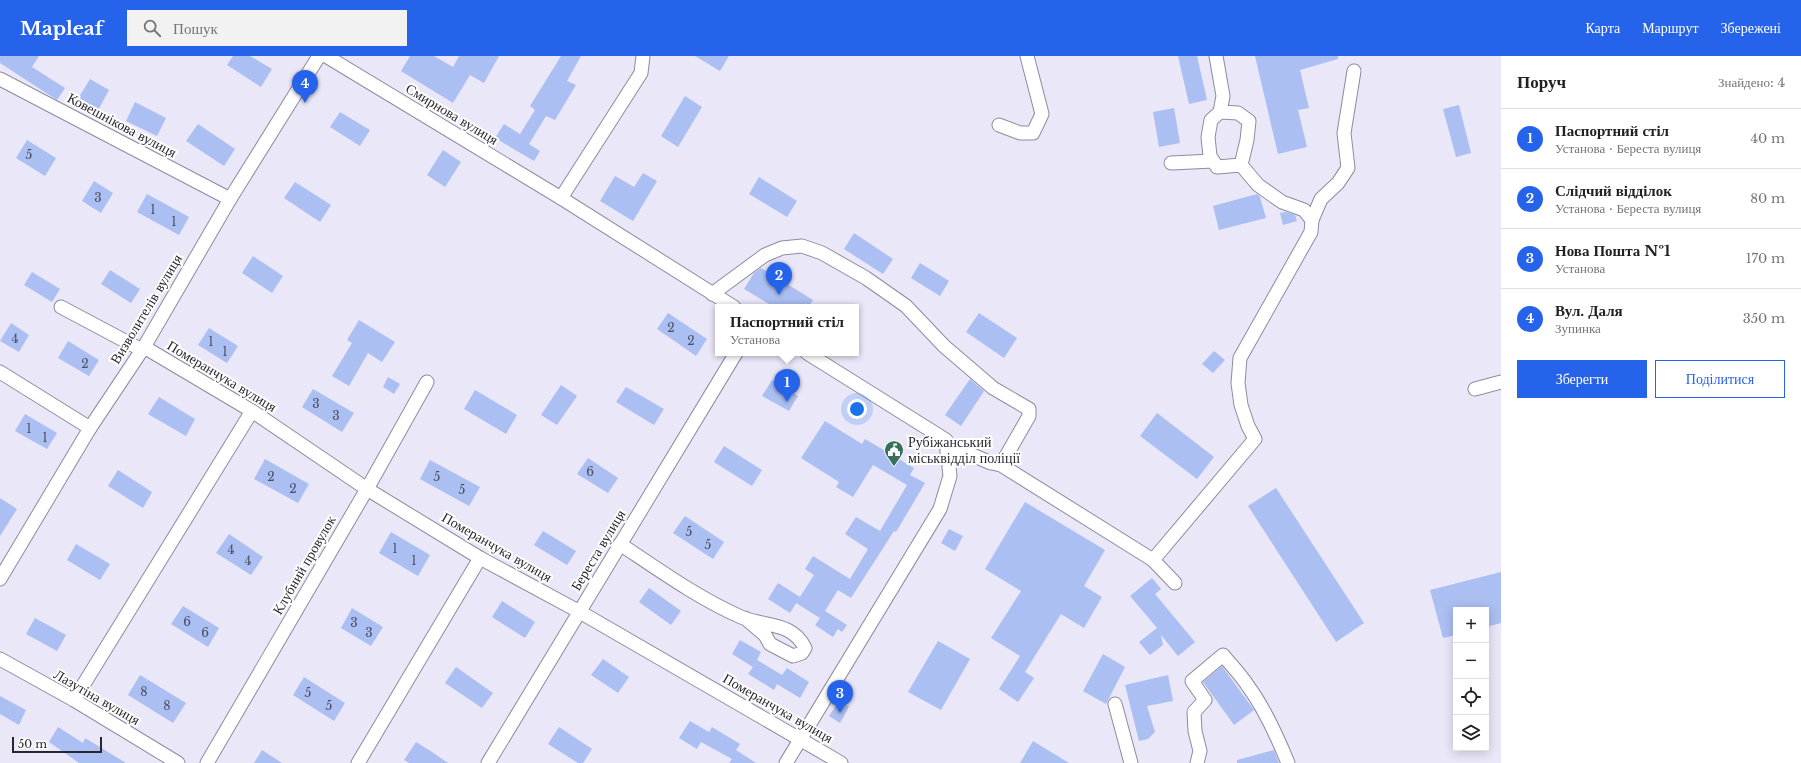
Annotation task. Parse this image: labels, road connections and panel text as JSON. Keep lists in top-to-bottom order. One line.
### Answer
{"streets":{"street":["Смирнова вулиця","Ковешнікова вулиця","Визволителів вулиця","Померанчука вулиця","Береста вулиця","Клубний провулок","Лазутіна вулиця"]},"crossings":[["Ковешнікова вулиця","Визволителів вулиця"],["Визволителів вулиця","Померанчука вулиця"],["Померанчука вулиця","Береста вулиця"],["Померанчука вулиця","Клубний провулок"]],"places":{"public building":["Рубіжанський міськвідділ поліції"]},"house_numbers":["5","3","1","1","2","4","2","1","1","2","3","3","1","1","6","2","5","2","5","5","5","1","4","4","1","6","3","6","3","8","5","8","5"],"scale_bar":"50 m","page":{"header":"Mapleaf","search":"Пошук","nav":["Карта","Маршрут","Збережені"],"heading":["Поруч","Знайдено: 4"],"pins":["4","2","1","3"],"list":[{"mark":"1","name":"Паспортний стіл","note":"Установа · Береста вулиця","value":"40 m"},{"mark":"2","name":"Слідчий відділок","note":"Установа · Береста вулиця","value":"80 m"},{"mark":"3","name":"Нова Пошта №1","note":"Установа","value":"170 m"},{"mark":"4","name":"Вул. Даля","note":"Зупинка","value":"350 m"}],"popup":["Паспортний стіл","Установа"],"buttons":["Зберегти","Поділитися"],"map_buttons":["+","−"],"scale":"50 m"}}
